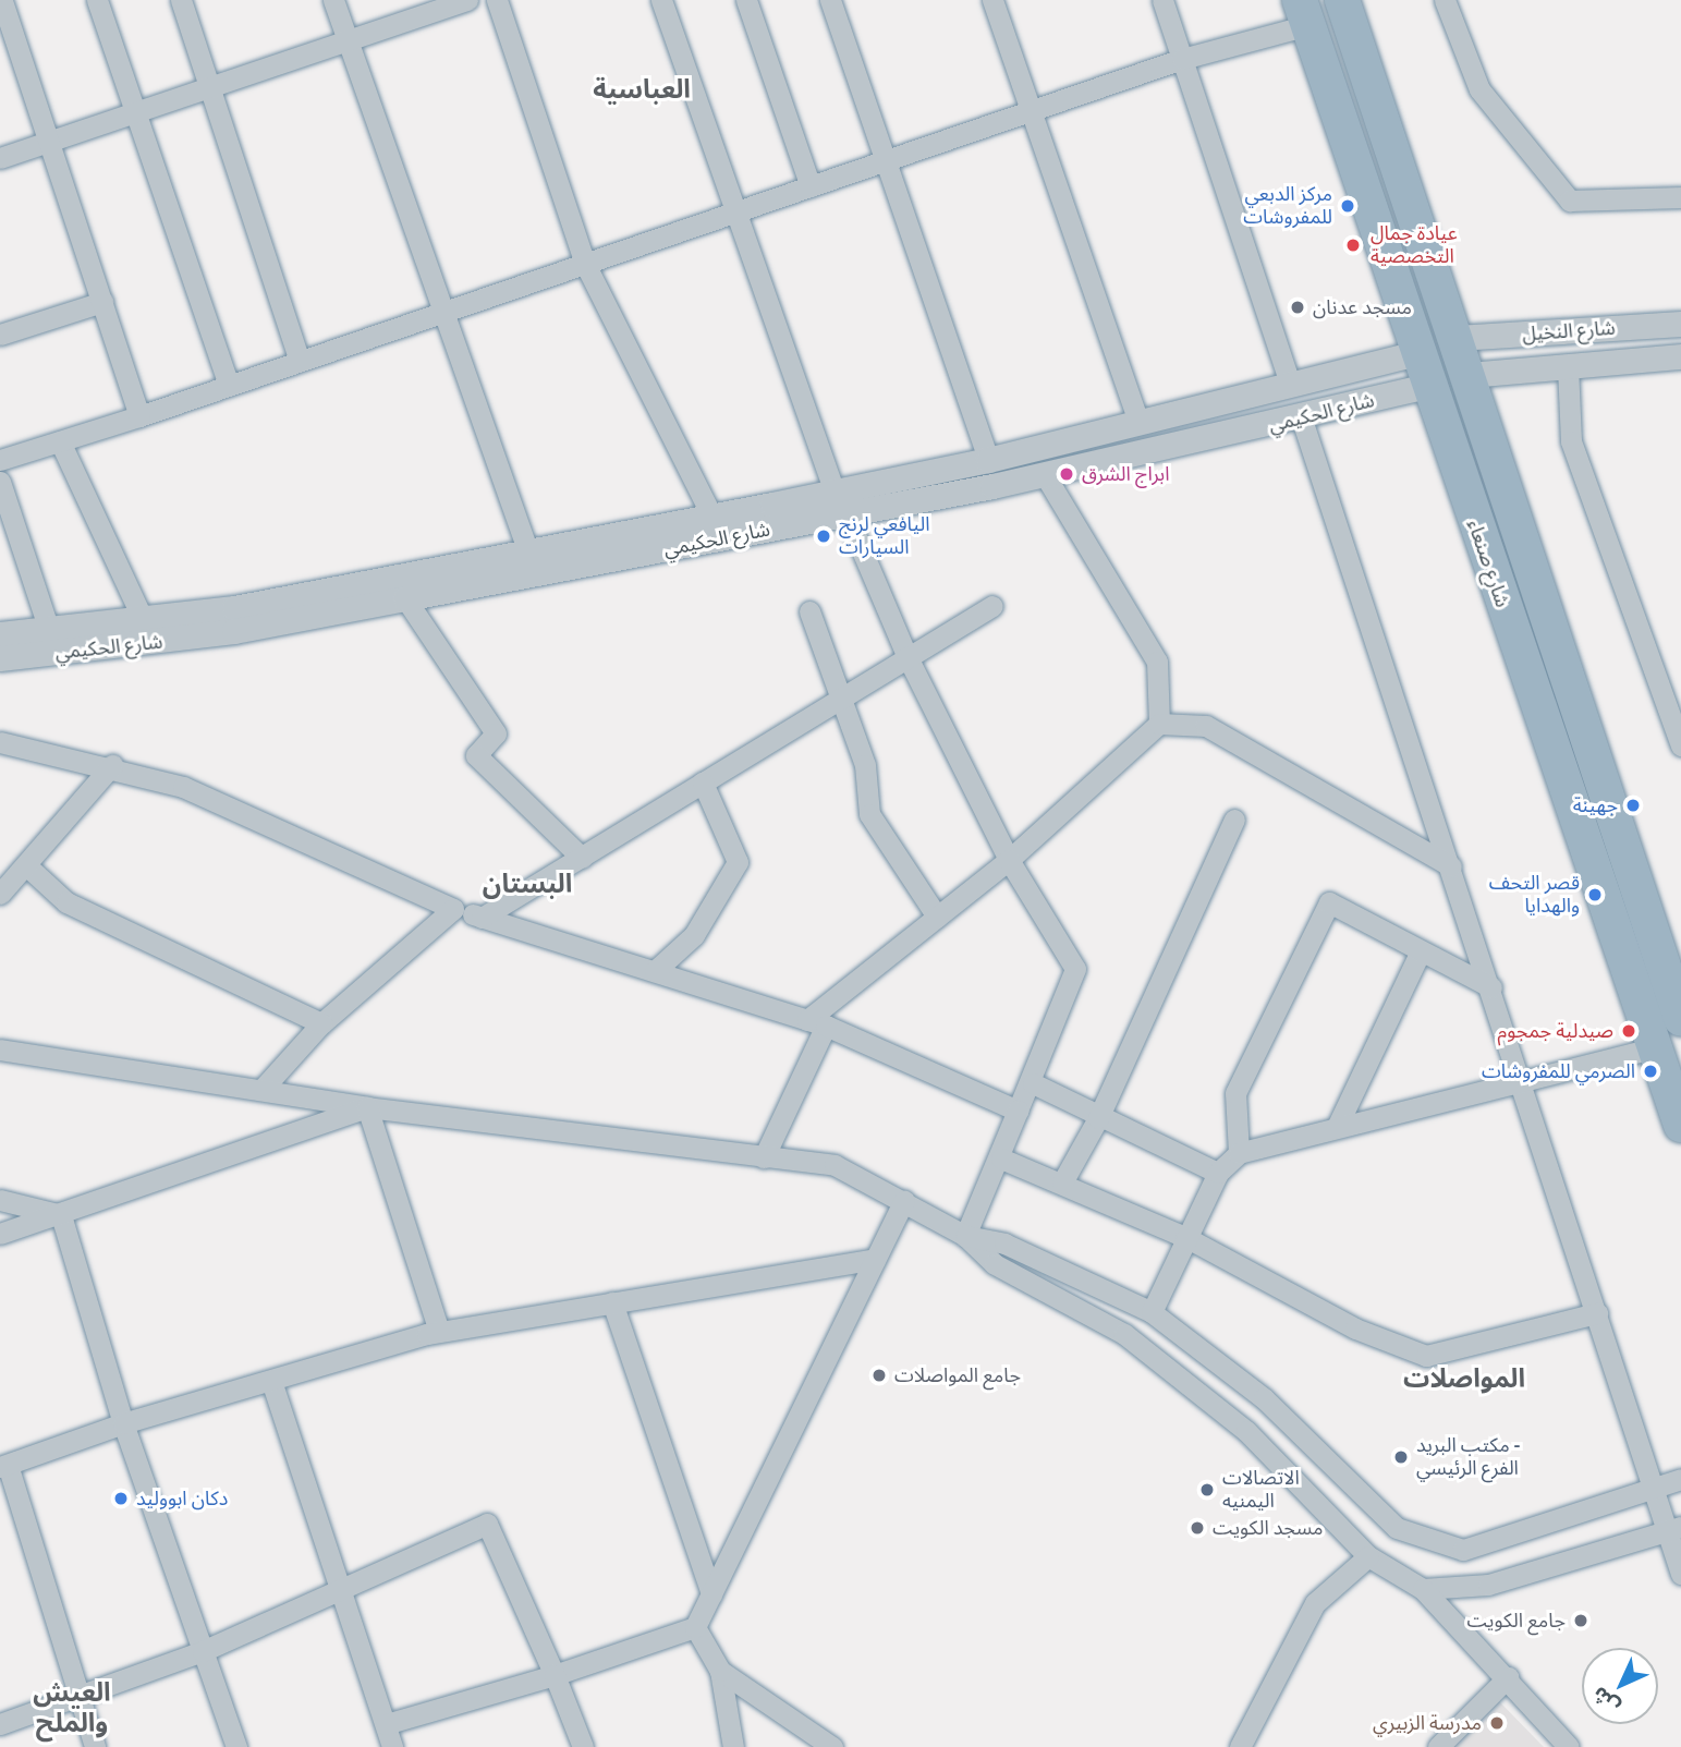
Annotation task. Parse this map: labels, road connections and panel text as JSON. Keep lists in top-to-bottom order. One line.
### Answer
{"streets":{"highway":["شارع صنعاء"],"street":["شارع النخيل","شارع الحكيمي"]},"crossings":[["شارع النخيل","شارع صنعاء"],["شارع الحكيمي","شارع صنعاء"]],"districts":["العباسية","البستان","المواصلات","العيش والملح"],"places":["مركز الدبعي للمفروشات","عيادة جمال التخصصية","مسجد عدنان","ابراج الشرق","اليافعي لرنج السيارات","جهينة","قصر التحف والهدايا","صيدلية جمجوم","الصرمي للمفروشات","جامع المواصلات","مكتب البريد - الفرع الرئيسي","الاتصالات اليمنيه","دكان ابووليد","مسجد الكويت","جامع الكويت","مدرسة الزبيري"],"north":"bottom left"}
